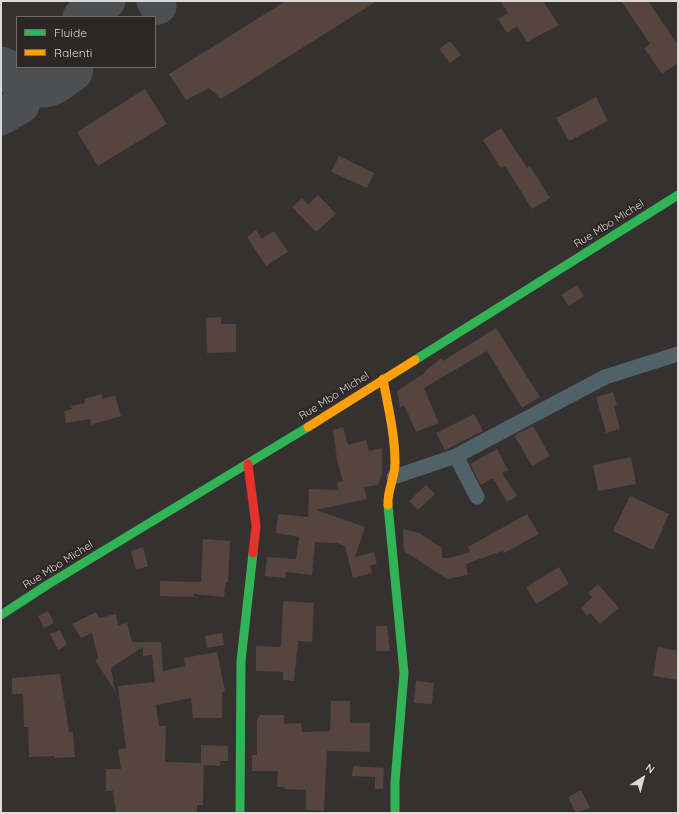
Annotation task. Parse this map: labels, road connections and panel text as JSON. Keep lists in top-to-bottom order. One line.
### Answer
{"streets":{"street":["Rue Mbo Michel"]},"legend":["Fluide","Ralenti"],"north":"top right"}
